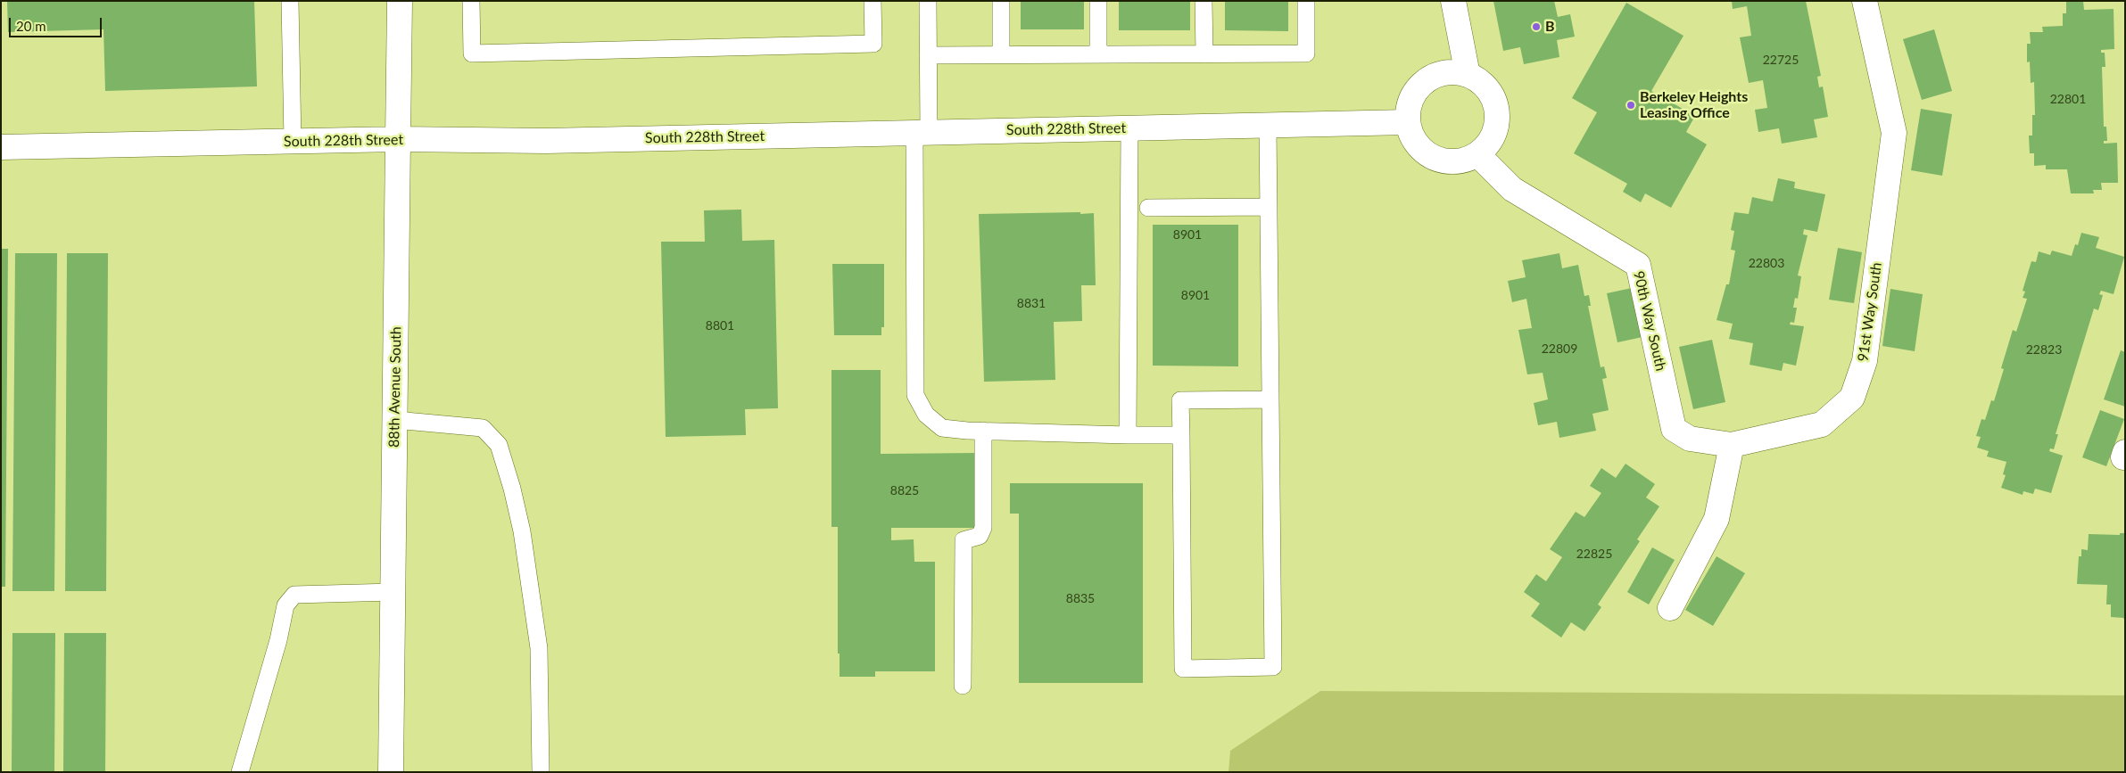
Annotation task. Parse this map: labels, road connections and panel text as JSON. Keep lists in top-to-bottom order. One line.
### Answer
{"streets":{"street":["South 228th Street","91st Way South","90th Way South","88th Avenue South"]},"crossings":[["South 228th Street","90th Way South"],["South 228th Street","88th Avenue South"],["91st Way South","90th Way South"]],"places":["B","Berkeley Heights Leasing Office"],"house_numbers":["22725","22801","8901","22803","8901","8831","8801","22809","22823","8825","22825","8835"],"scale_bar":"20 m"}
